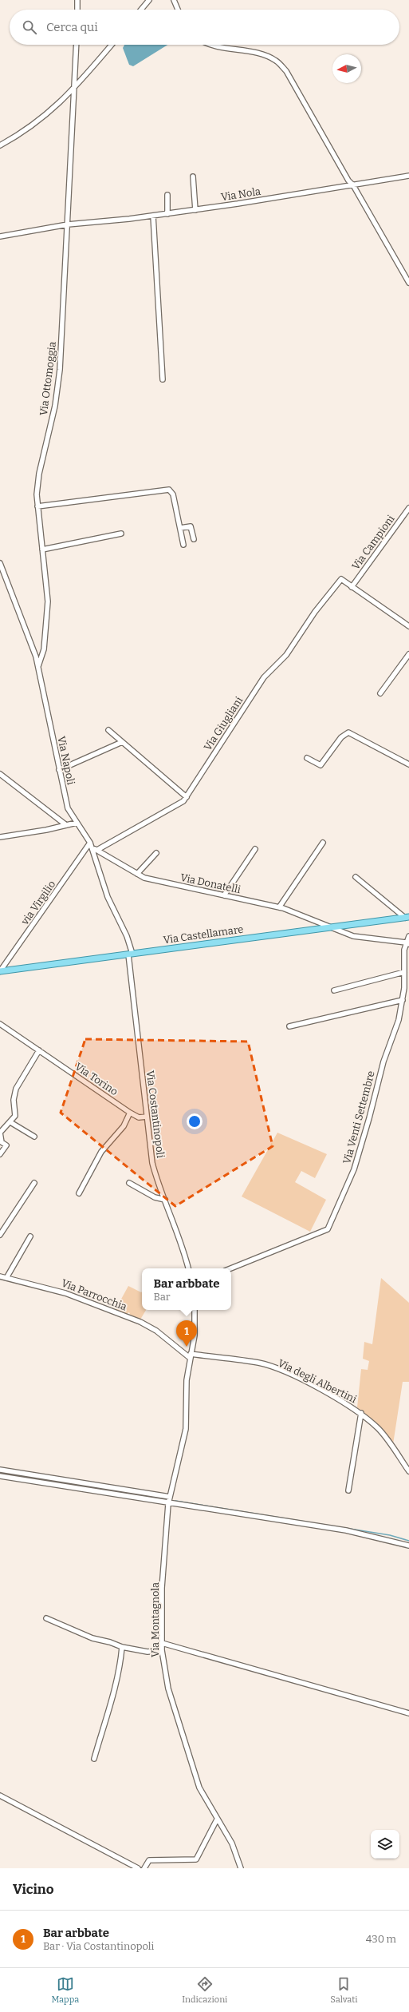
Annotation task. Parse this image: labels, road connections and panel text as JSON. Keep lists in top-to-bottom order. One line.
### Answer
{"streets":{"main road":["Via Castellamare"],"street":["Via Nola","Via Ottomoggia","Via Campioni","Via Giugliani","Via Napoli","Via Donatelli","via Virgilio","Via Torino","Via Costantinopoli","Via Venti Settembre","Via Parrocchia","Via degli Albertini","Via Montagnola"]},"crossings":[["Via Nola","Via Ottomoggia"],["Via Ottomoggia","Via Napoli"],["Via Campioni","Via Giugliani"],["Via Giugliani","Via Donatelli"],["Via Napoli","Via Donatelli"],["Via Napoli","via Virgilio"],["Via Napoli","Via Castellamare"],["Via Napoli","Via Costantinopoli"],["Via Donatelli","via Virgilio"],["Via Donatelli","Via Castellamare"],["Via Donatelli","Via Venti Settembre"],["via Virgilio","Via Castellamare"],["Via Castellamare","Via Costantinopoli"],["Via Torino","Via Costantinopoli"],["Via Parrocchia","Via degli Albertini"],["Via Parrocchia","Via Montagnola"],["Via degli Albertini","Via Montagnola"]],"north":"left","page":{"search":"Cerca qui","popup":["Bar arbbate","Bar"],"pins":"1","heading":"Vicino","list":[{"mark":"1","name":"Bar arbbate","note":"Bar · Via Costantinopoli","value":"430 m"}],"nav":["Mappa","Indicazioni","Salvati"]}}
